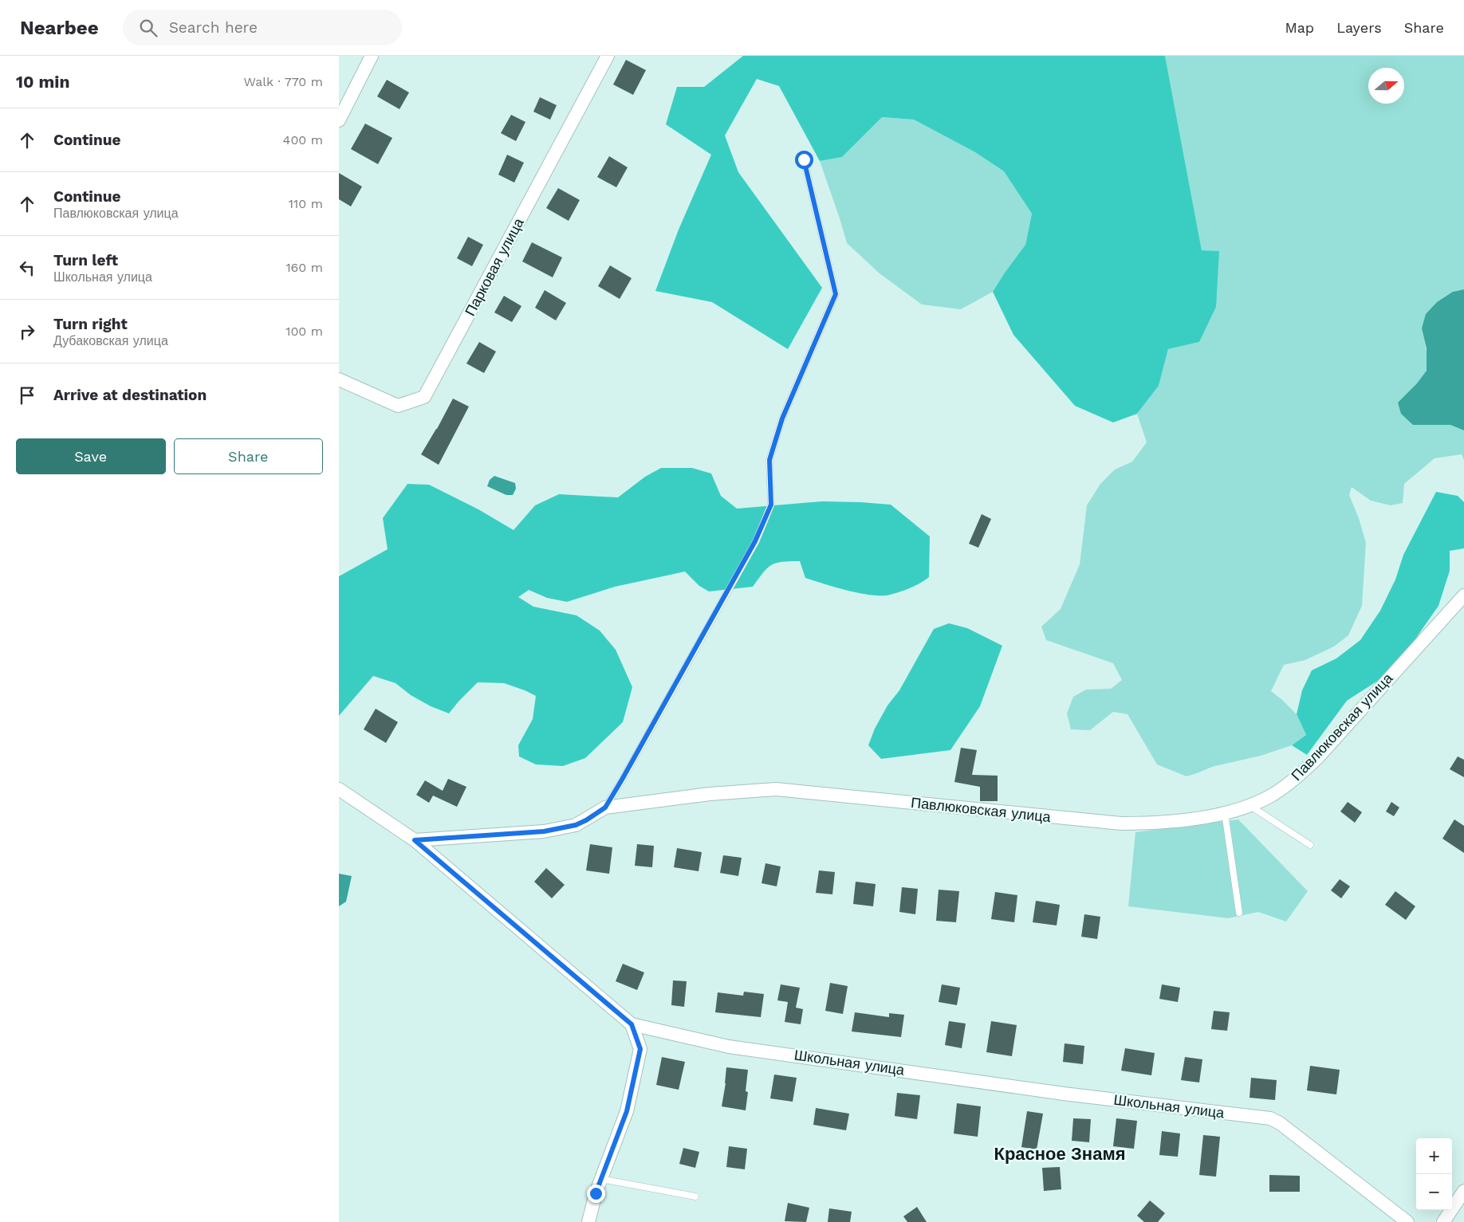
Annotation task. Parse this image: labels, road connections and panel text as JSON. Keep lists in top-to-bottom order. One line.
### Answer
{"streets":{"street":["Парковая улица","Павлюковская улица","Школьная улица"]},"crossings":[["Павлюковская улица","Школьная улица"]],"districts":["Красное Знамя"],"north":"right","page":{"header":"Nearbee","search":"Search here","nav":["Map","Layers","Share"],"heading":["10 min","Walk · 770 m"],"list":[["Continue","400 m"],["Continue","Павлюковская улица","110 m"],["Turn left","Школьная улица","160 m"],["Turn right","Дубаковская улица","100 m"],"Arrive at destination"],"buttons":["Save","Share"],"map_buttons":["+","−"]}}
